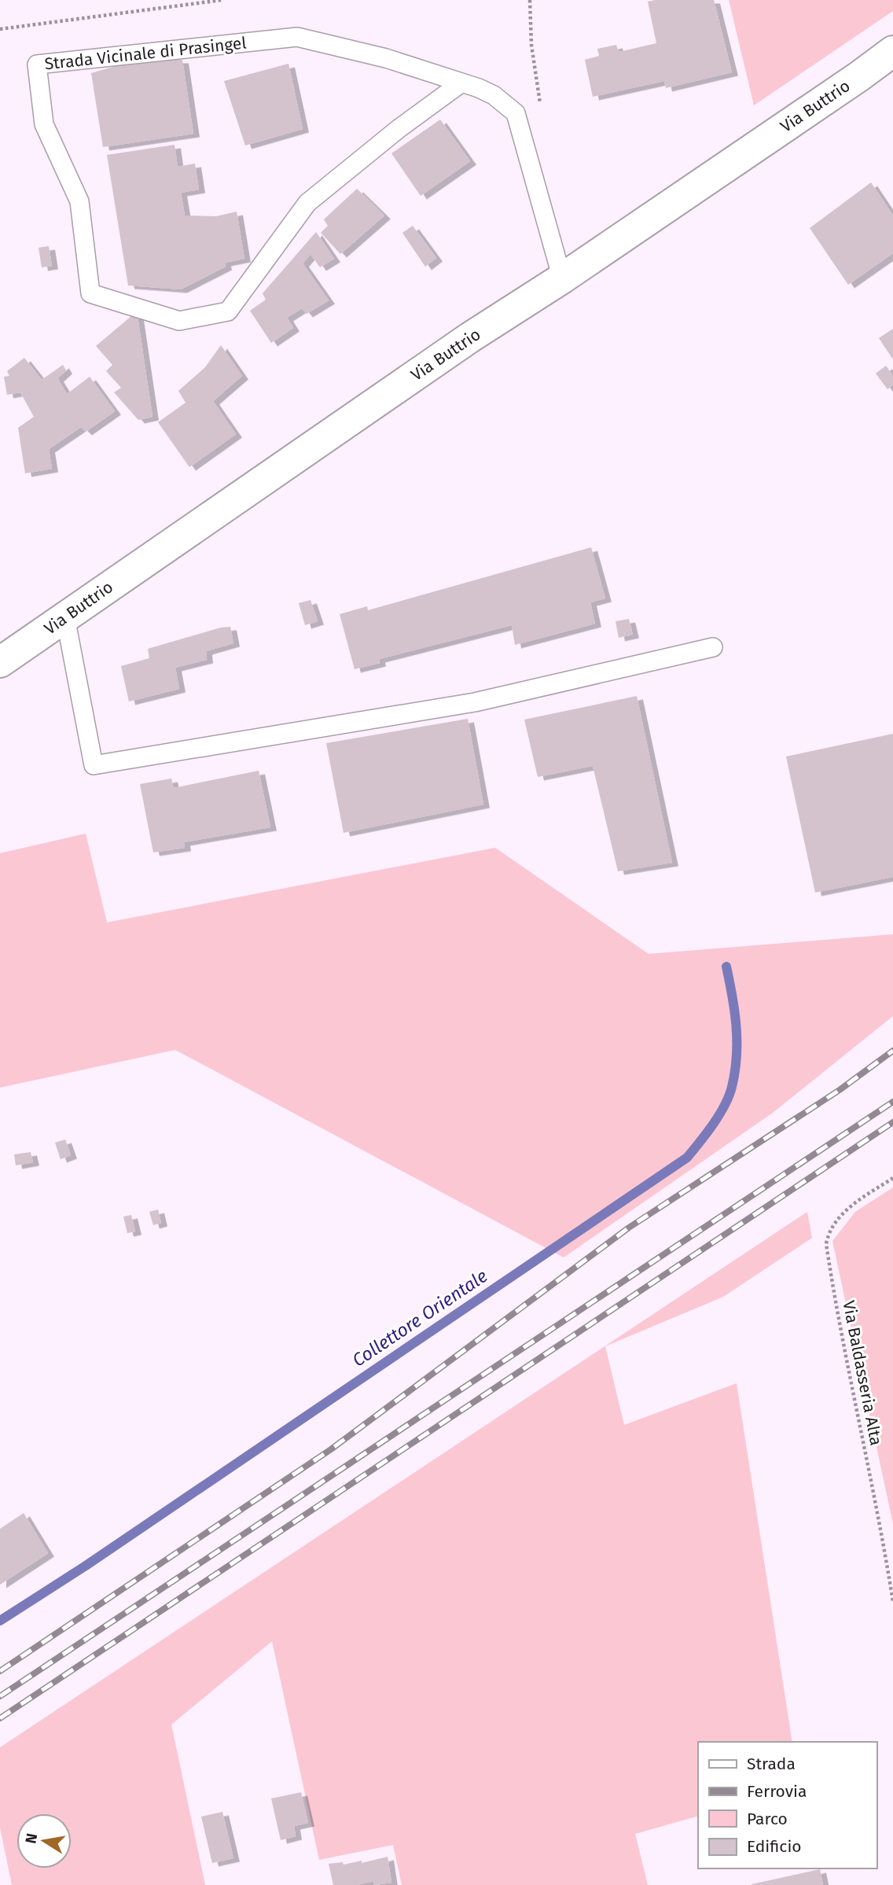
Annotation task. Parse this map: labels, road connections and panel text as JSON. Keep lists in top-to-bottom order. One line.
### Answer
{"streets":{"street":["Via Buttrio"],"lane":["Strada Vicinale di Prasingel"],"path":["Via Baldasseria Alta"]},"crossings":[["Strada Vicinale di Prasingel","Via Buttrio"]],"water":["Collettore Orientale"],"legend":["Strada","Ferrovia","Parco","Edificio"],"north":"left"}
